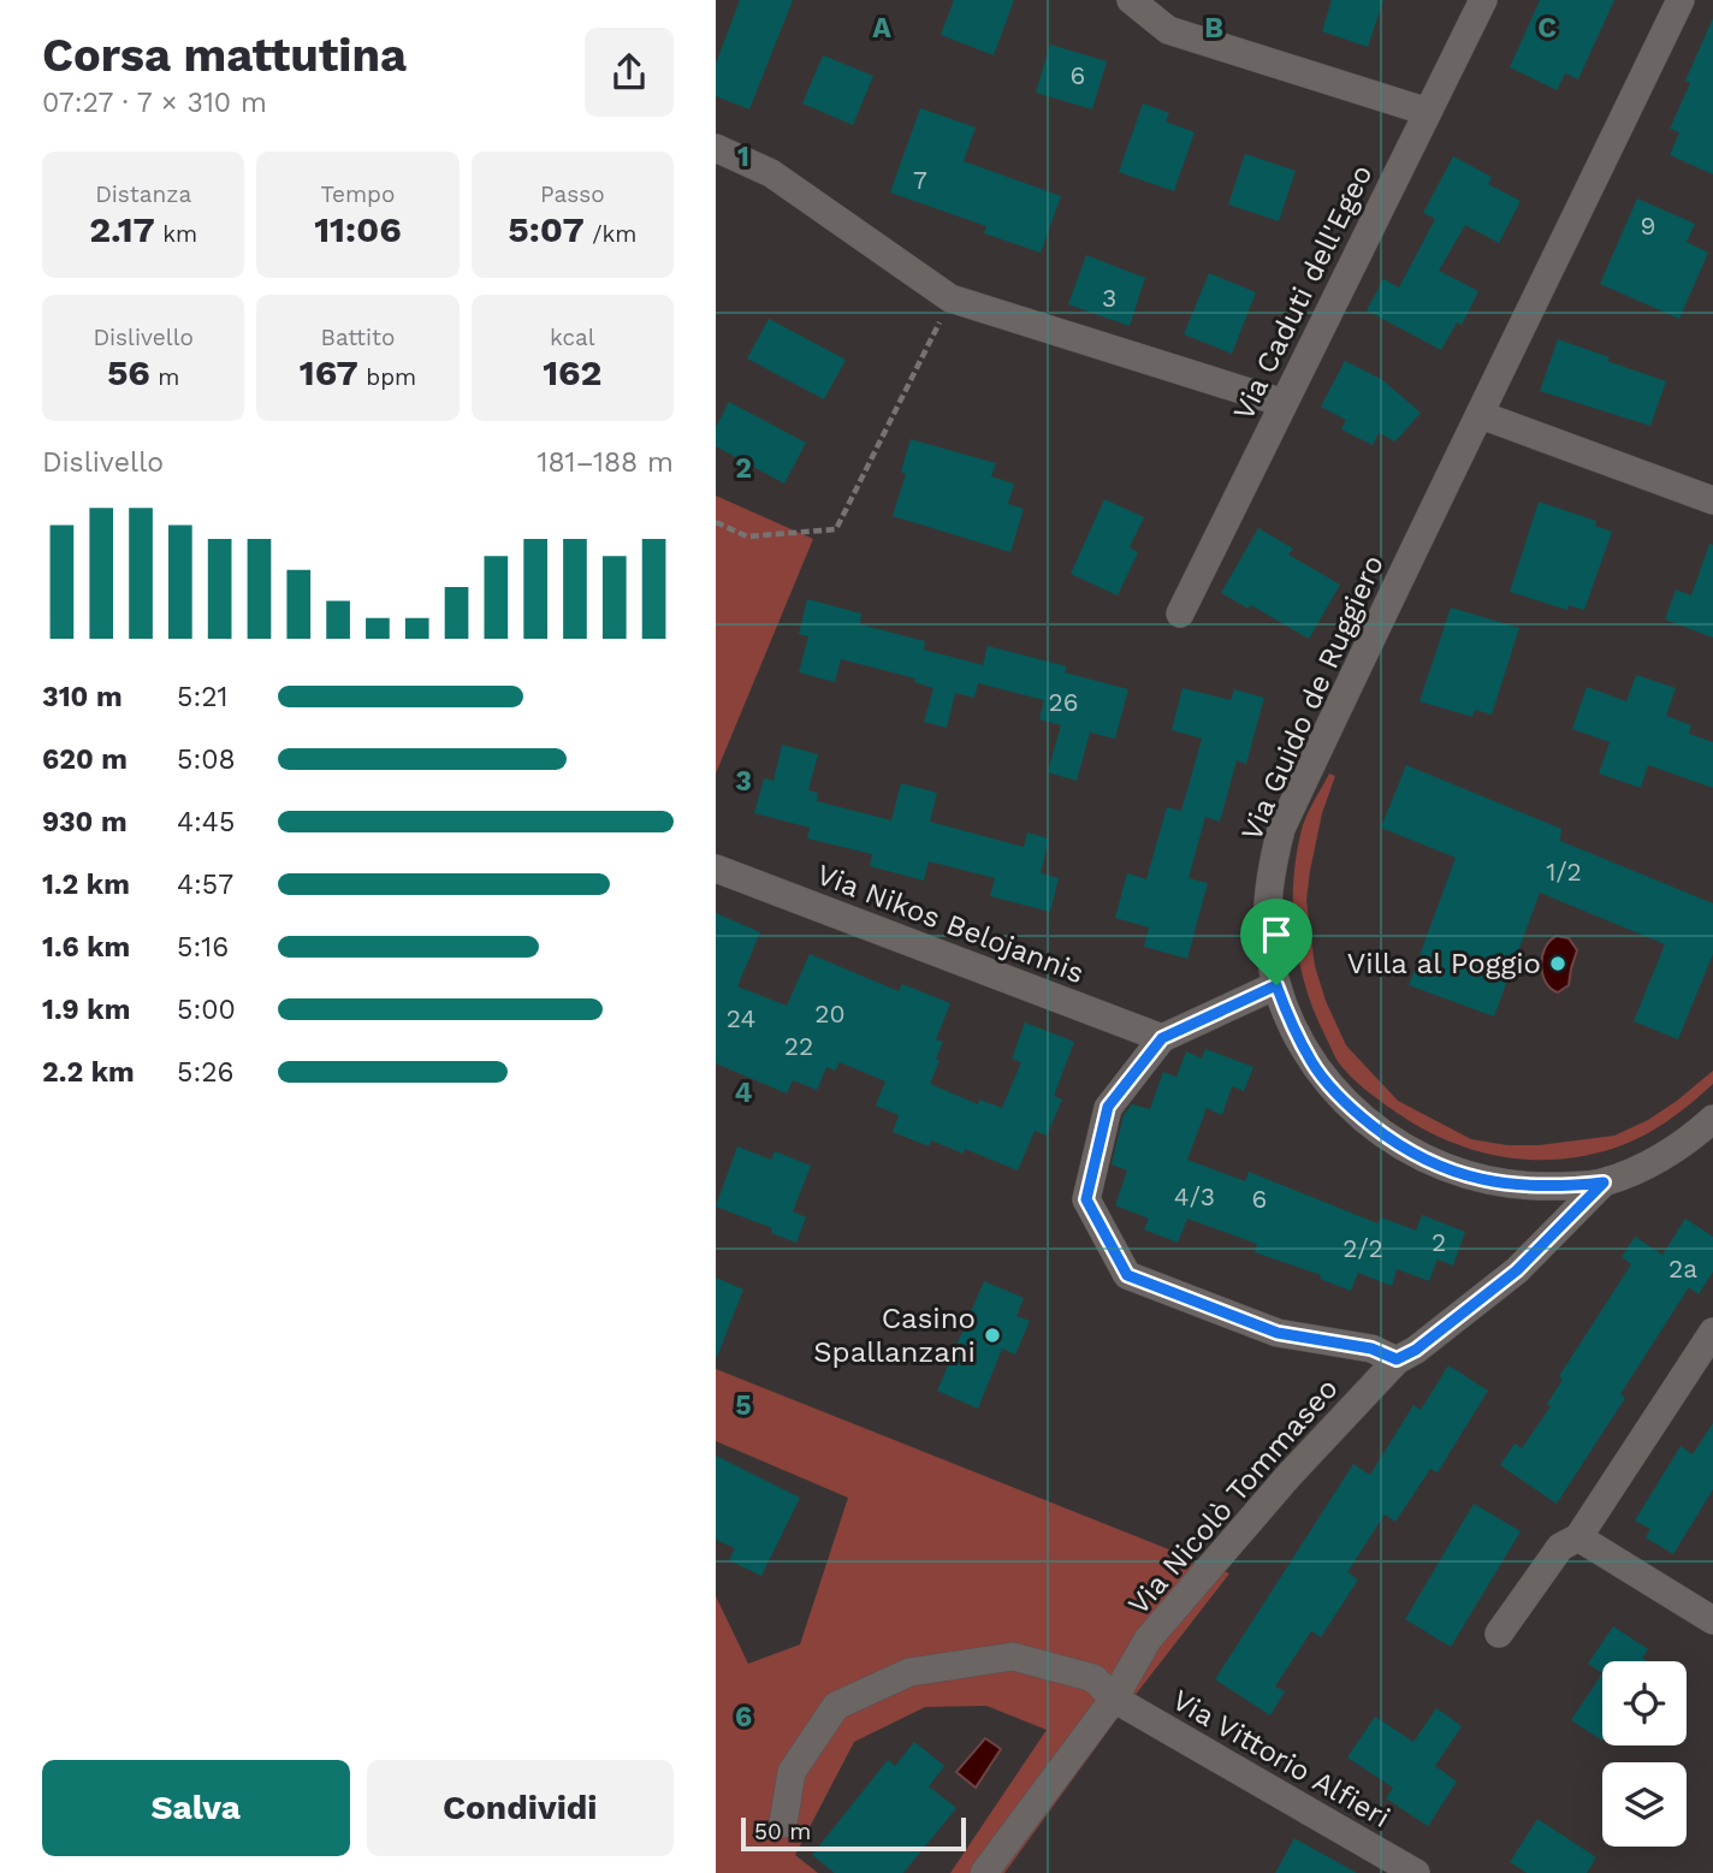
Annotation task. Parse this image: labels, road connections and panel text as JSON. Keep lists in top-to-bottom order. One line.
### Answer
{"streets":{"street":["Via Caduti dell'Egeo","Via Guido de Ruggiero","Via Nikos Belojannis","Via Nicolò Tommaseo","Via Vittorio Alfieri"]},"crossings":[["Via Guido de Ruggiero","Via Nicolò Tommaseo"],["Via Nicolò Tommaseo","Via Vittorio Alfieri"]],"places":["Villa al Poggio","Casino Spallanzani"],"house_numbers":["6","7","9","3","26","1/2","20","24","22","4/3","6","2","2/2","2a"],"scale_bar":"50 m","page":{"heading":["Corsa mattutina","07:27 · 7 × 310 m"],"stats":[["Distanza","2.17 km"],["Tempo","11:06"],["Passo","5:07 /km"],["Dislivello","56 m"],["Battito","167 bpm"],["kcal","162"]],"chart":["Dislivello","181–188 m"],"list":[{"name":"310 m","note":"5:21"},{"name":"620 m","note":"5:08"},{"name":"930 m","note":"4:45"},{"name":"1.2 km","note":"4:57"},{"name":"1.6 km","note":"5:16"},{"name":"1.9 km","note":"5:00"},{"name":"2.2 km","note":"5:26"}],"buttons":["Salva","Condividi"],"scale":"50 m"},"grid":{"columns":["A","B","C"],"rows":["1","2","3","4","5","6"]}}
